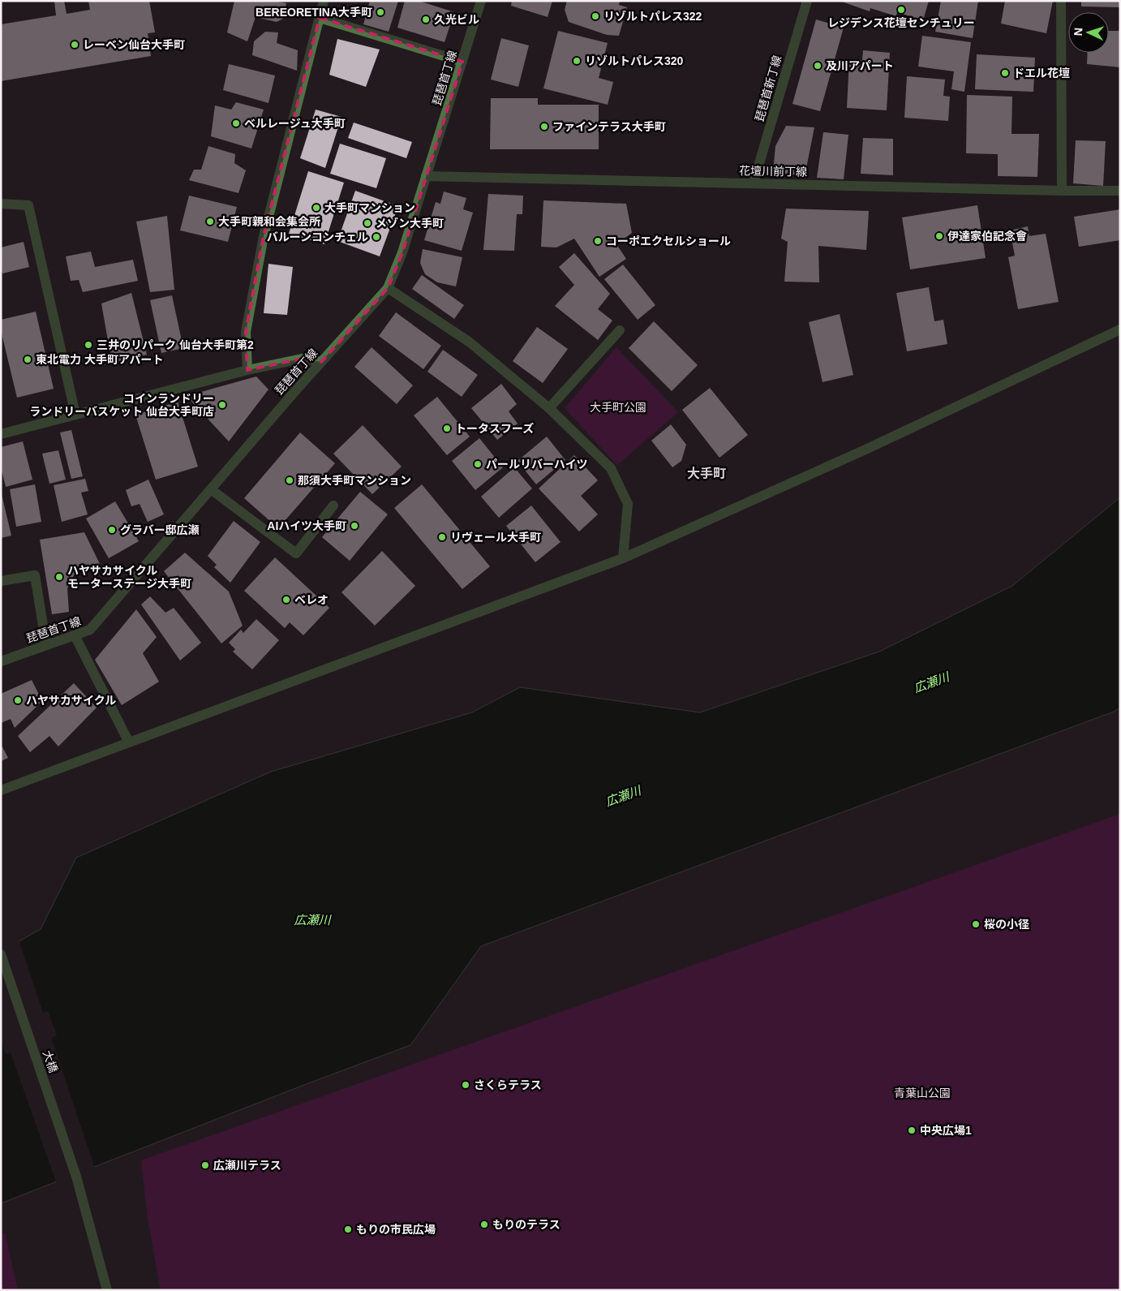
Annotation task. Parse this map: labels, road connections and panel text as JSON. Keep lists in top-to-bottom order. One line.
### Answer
{"streets":{"street":["琵琶首丁線","琵琶首新丁線","花壇川前丁線","大橋"]},"crossings":[["琵琶首丁線","花壇川前丁線"],["琵琶首新丁線","花壇川前丁線"]],"districts":["大手町"],"water":["広瀬川"],"parks":["大手町公園","青葉山公園"],"places":["レジデンス花壇センチュリー","BEREORETINA大手町","リゾルトパレス322","久光ビル","レーベン仙台大手町","リゾルトパレス320","及川アパート","ドエル花壇","ベルレージュ大手町","ファインテラス大手町","大手町マンション","大手町親和会集会所","メゾン大手町","伊達家伯記念會","バルーンコンチェル","コーポエクセルショール","三井のリパーク 仙台大手町第2","東北電力 大手町アパート","コインランドリー ランドリーバスケット 仙台大手町店","トータスフーズ","パールリバーハイツ","那須大手町マンション","AIハイツ大手町","グラバー邸広瀬","リヴェール大手町","ハヤサカサイクル モーターステージ大手町","ベレオ","ハヤサカサイクル","桜の小径","さくらテラス","中央広場1","広瀬川テラス","もりのテラス","もりの市民広場"],"north":"left"}
